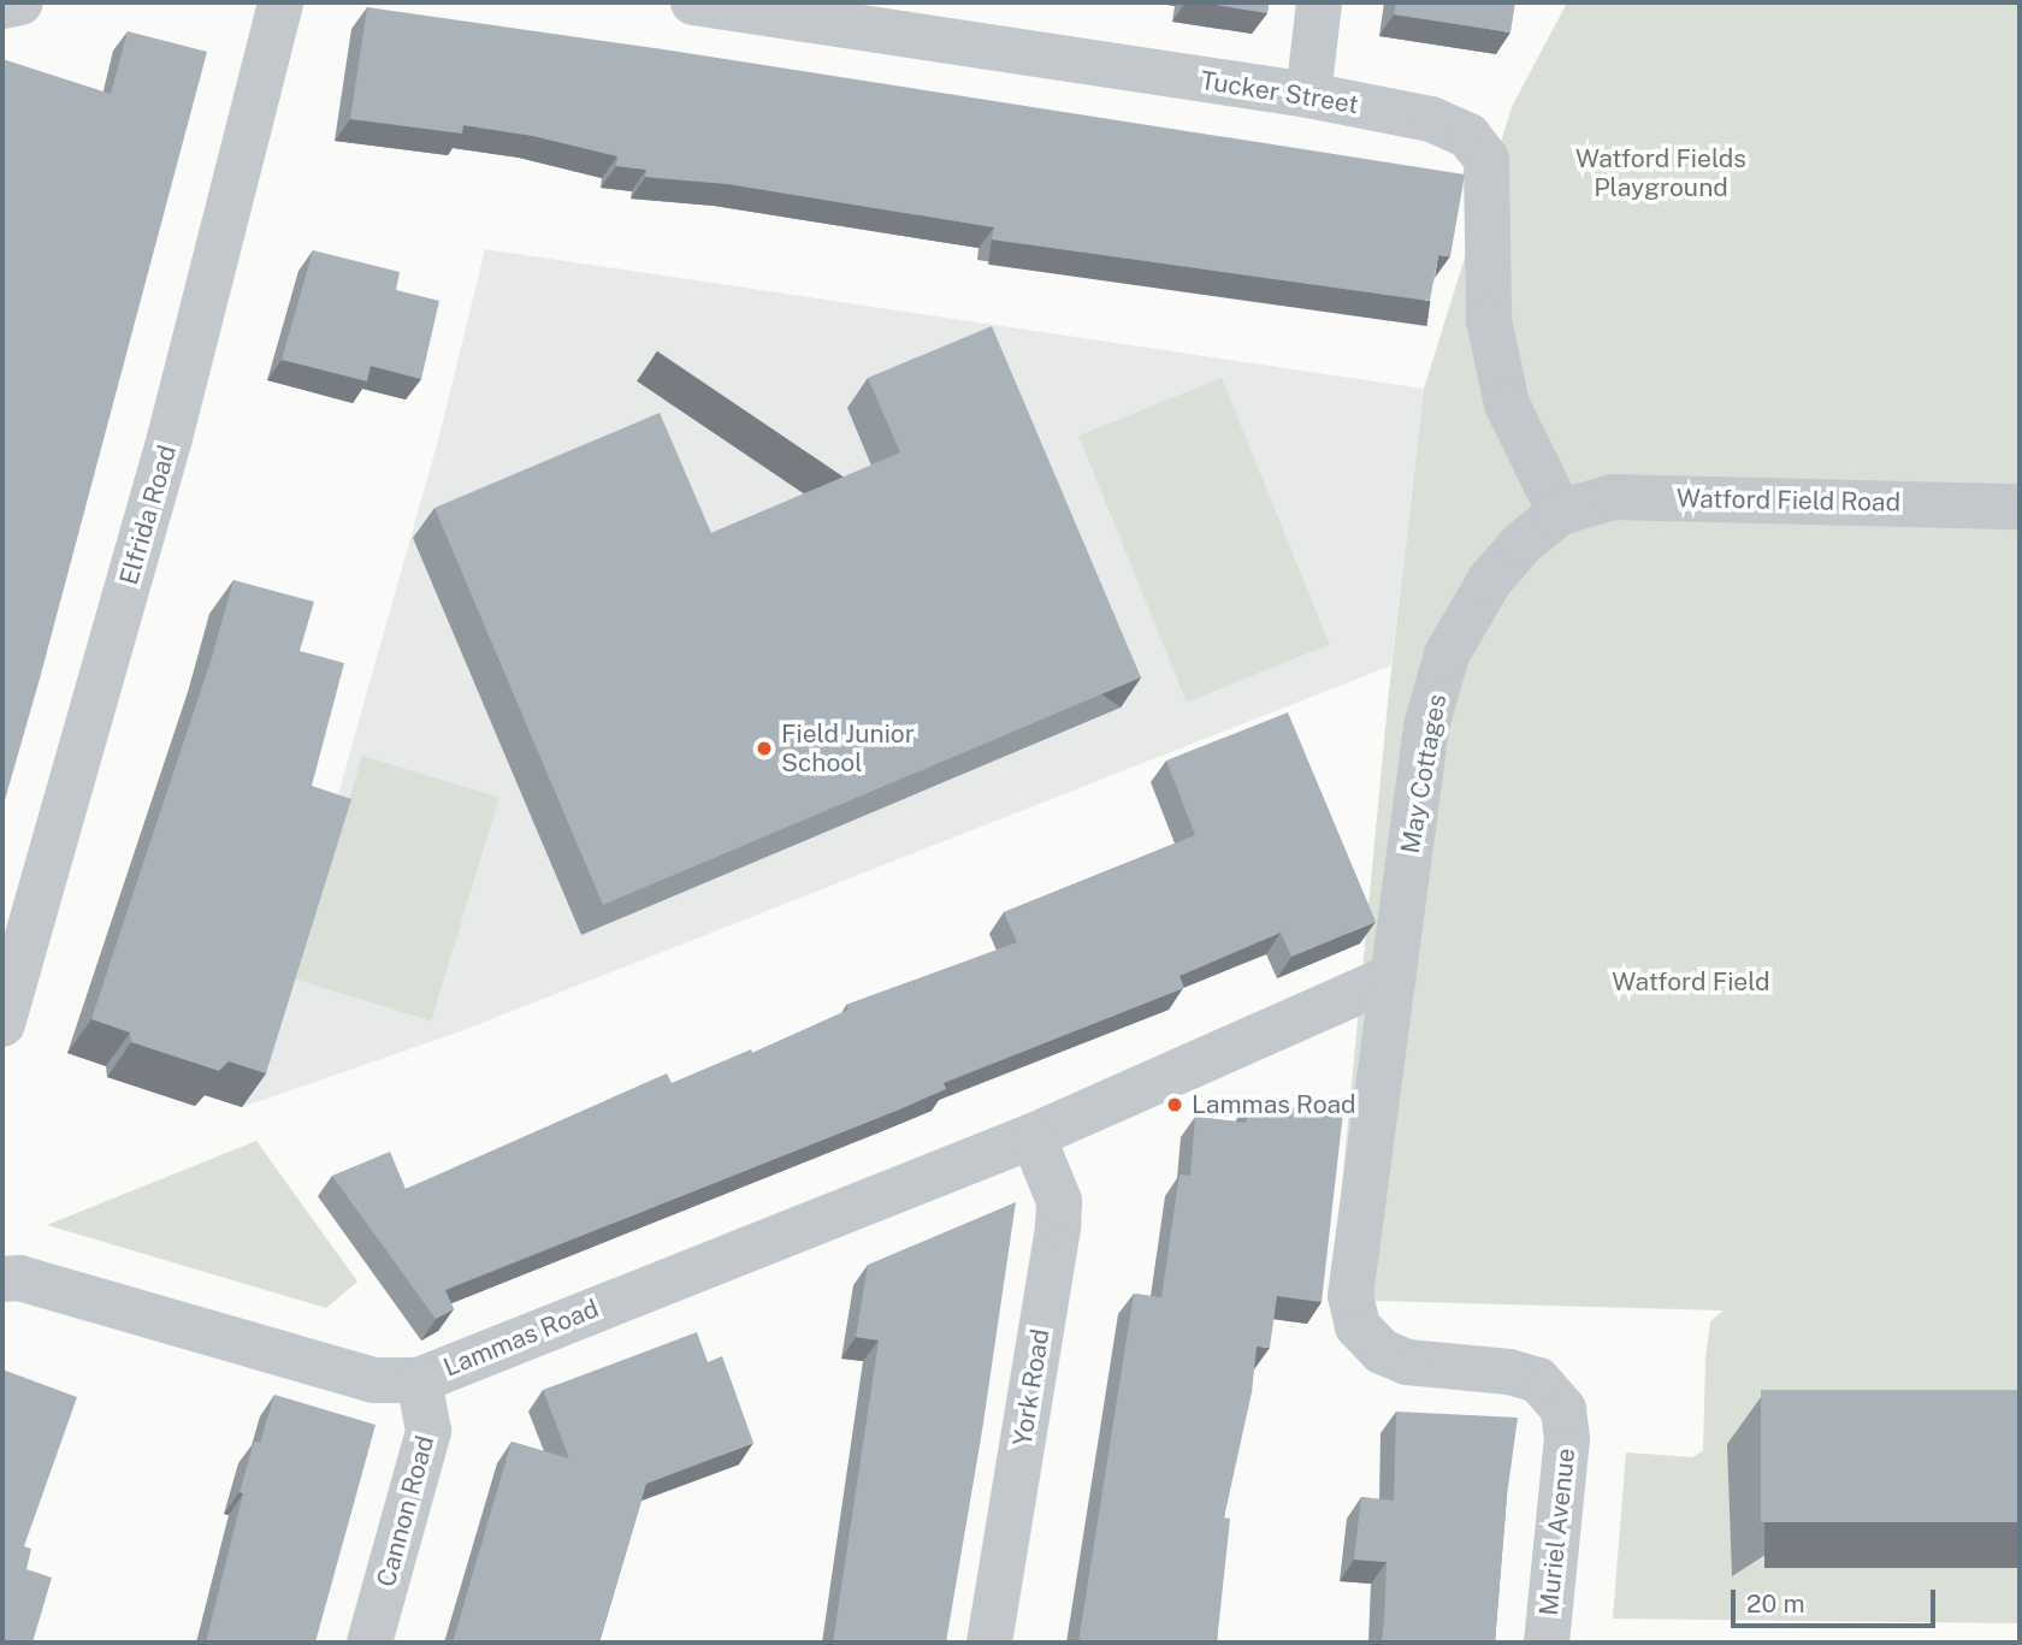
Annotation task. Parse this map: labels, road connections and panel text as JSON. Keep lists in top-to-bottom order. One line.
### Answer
{"streets":{"street":["Tucker Street","Watford Field Road","Elfrida Road","May Cottages","Lammas Road","York Road","Cannon Road","Muriel Avenue"]},"crossings":[["Tucker Street","Watford Field Road"],["Tucker Street","May Cottages"],["Watford Field Road","May Cottages"],["May Cottages","Lammas Road"],["May Cottages","Muriel Avenue"],["Lammas Road","York Road"],["Lammas Road","Cannon Road"]],"parks":["Watford Fields Playground","Watford Field"],"places":["Field Junior School","Lammas Road"],"scale_bar":"20 m"}
